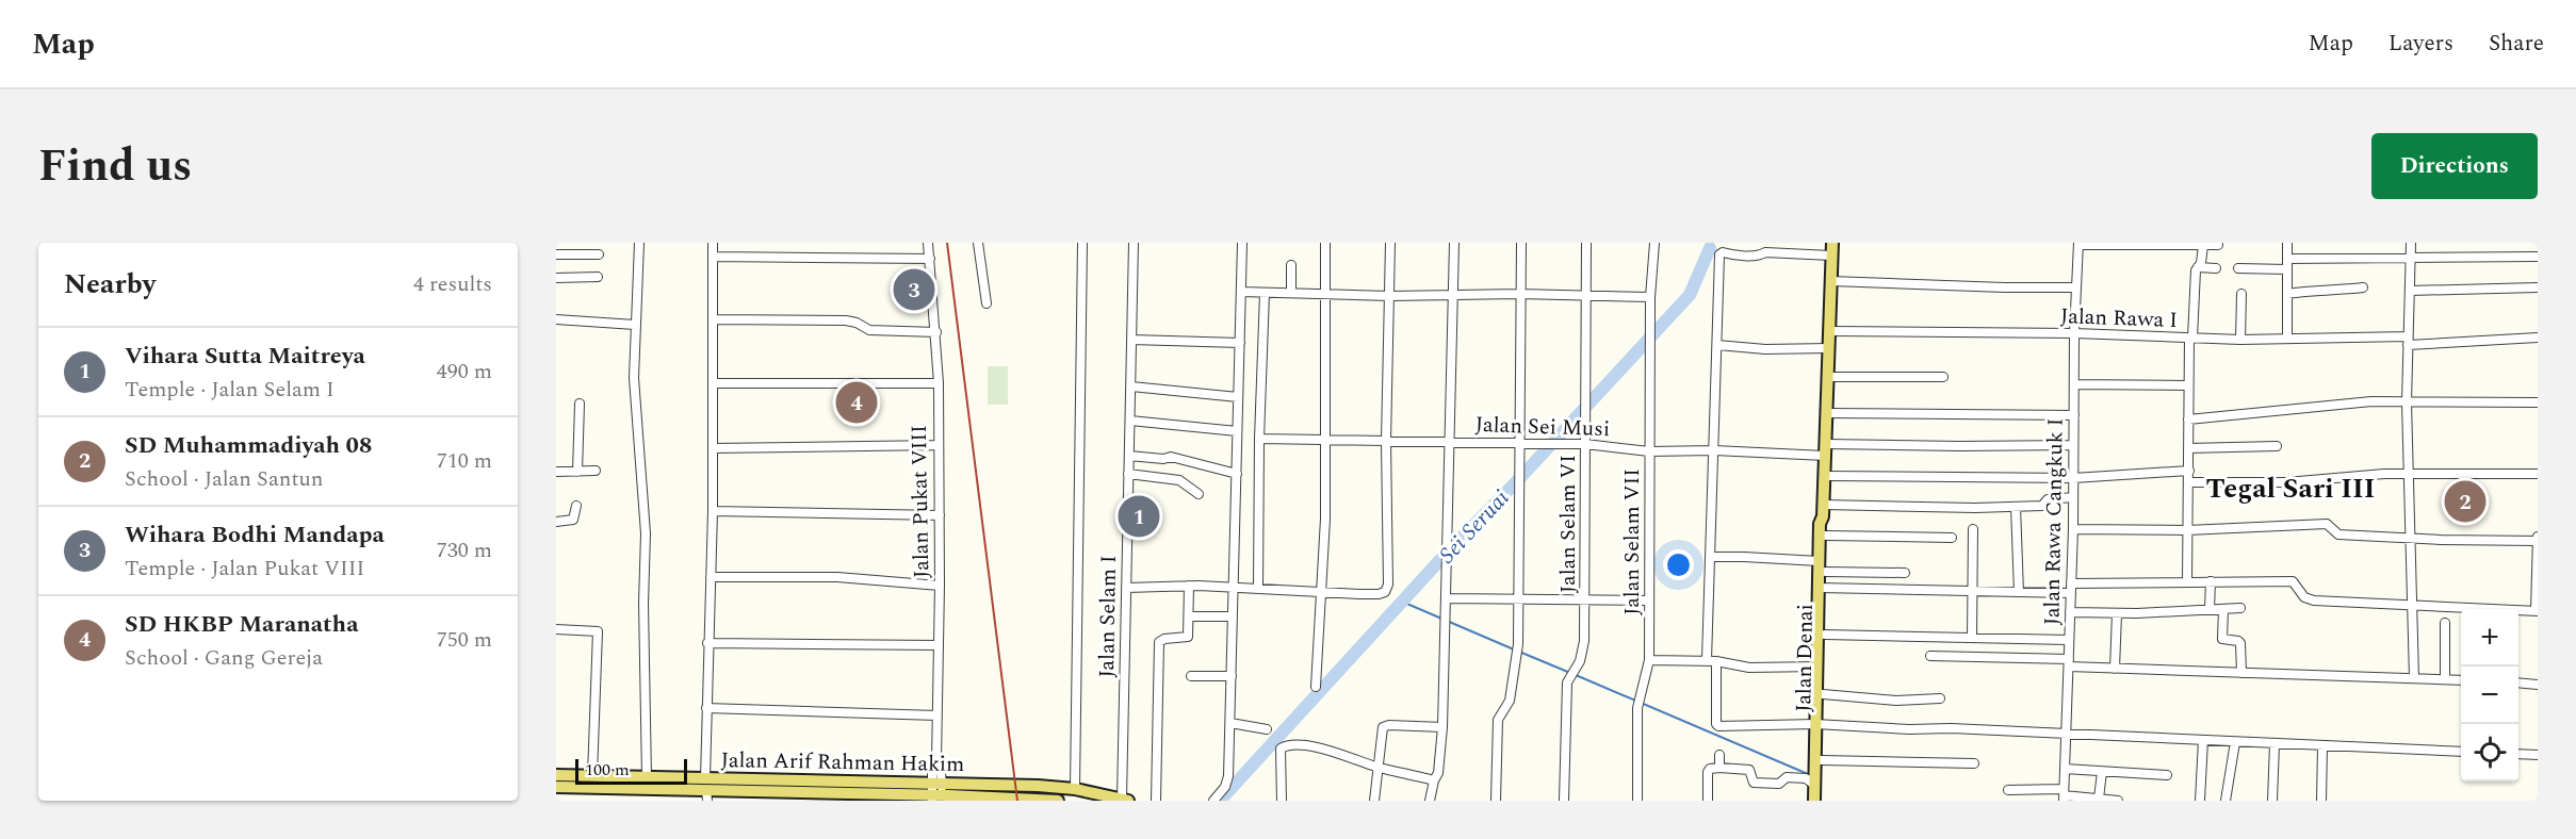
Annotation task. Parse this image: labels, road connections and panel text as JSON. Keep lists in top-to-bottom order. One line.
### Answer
{"streets":{"main road":["Jalan Denai","Jalan Arif Rahman Hakim"],"street":["Jalan Rawa I","Jalan Sei Musi","Jalan Pukat VIII","Jalan Rawa Cangkuk I","Jalan Selam VI","Jalan Selam VII","Jalan Selam I"]},"crossings":[["Jalan Rawa I","Jalan Rawa Cangkuk I"],["Jalan Rawa I","Jalan Denai"],["Jalan Sei Musi","Jalan Rawa Cangkuk I"],["Jalan Sei Musi","Jalan Selam VI"],["Jalan Sei Musi","Jalan Selam VII"],["Jalan Sei Musi","Jalan Denai"],["Jalan Pukat VIII","Jalan Arif Rahman Hakim"],["Jalan Selam I","Jalan Arif Rahman Hakim"]],"districts":["Tegal Sari III"],"water":["Sei Seruai"],"scale_bar":"100 m","page":{"header":"Map","nav":["Map","Layers","Share"],"title":"Find us","buttons":"Directions","heading":["Nearby","4 results"],"pins":["3","4","2","1"],"list":[{"mark":"1","name":"Vihara Sutta Maitreya","note":"Temple · Jalan Selam I","value":"490 m"},{"mark":"2","name":"SD Muhammadiyah 08","note":"School · Jalan Santun","value":"710 m"},{"mark":"3","name":"Wihara Bodhi Mandapa","note":"Temple · Jalan Pukat VIII","value":"730 m"},{"mark":"4","name":"SD HKBP Maranatha","note":"School · Gang Gereja","value":"750 m"}],"map_buttons":["+","−"],"scale":"100 m"}}
